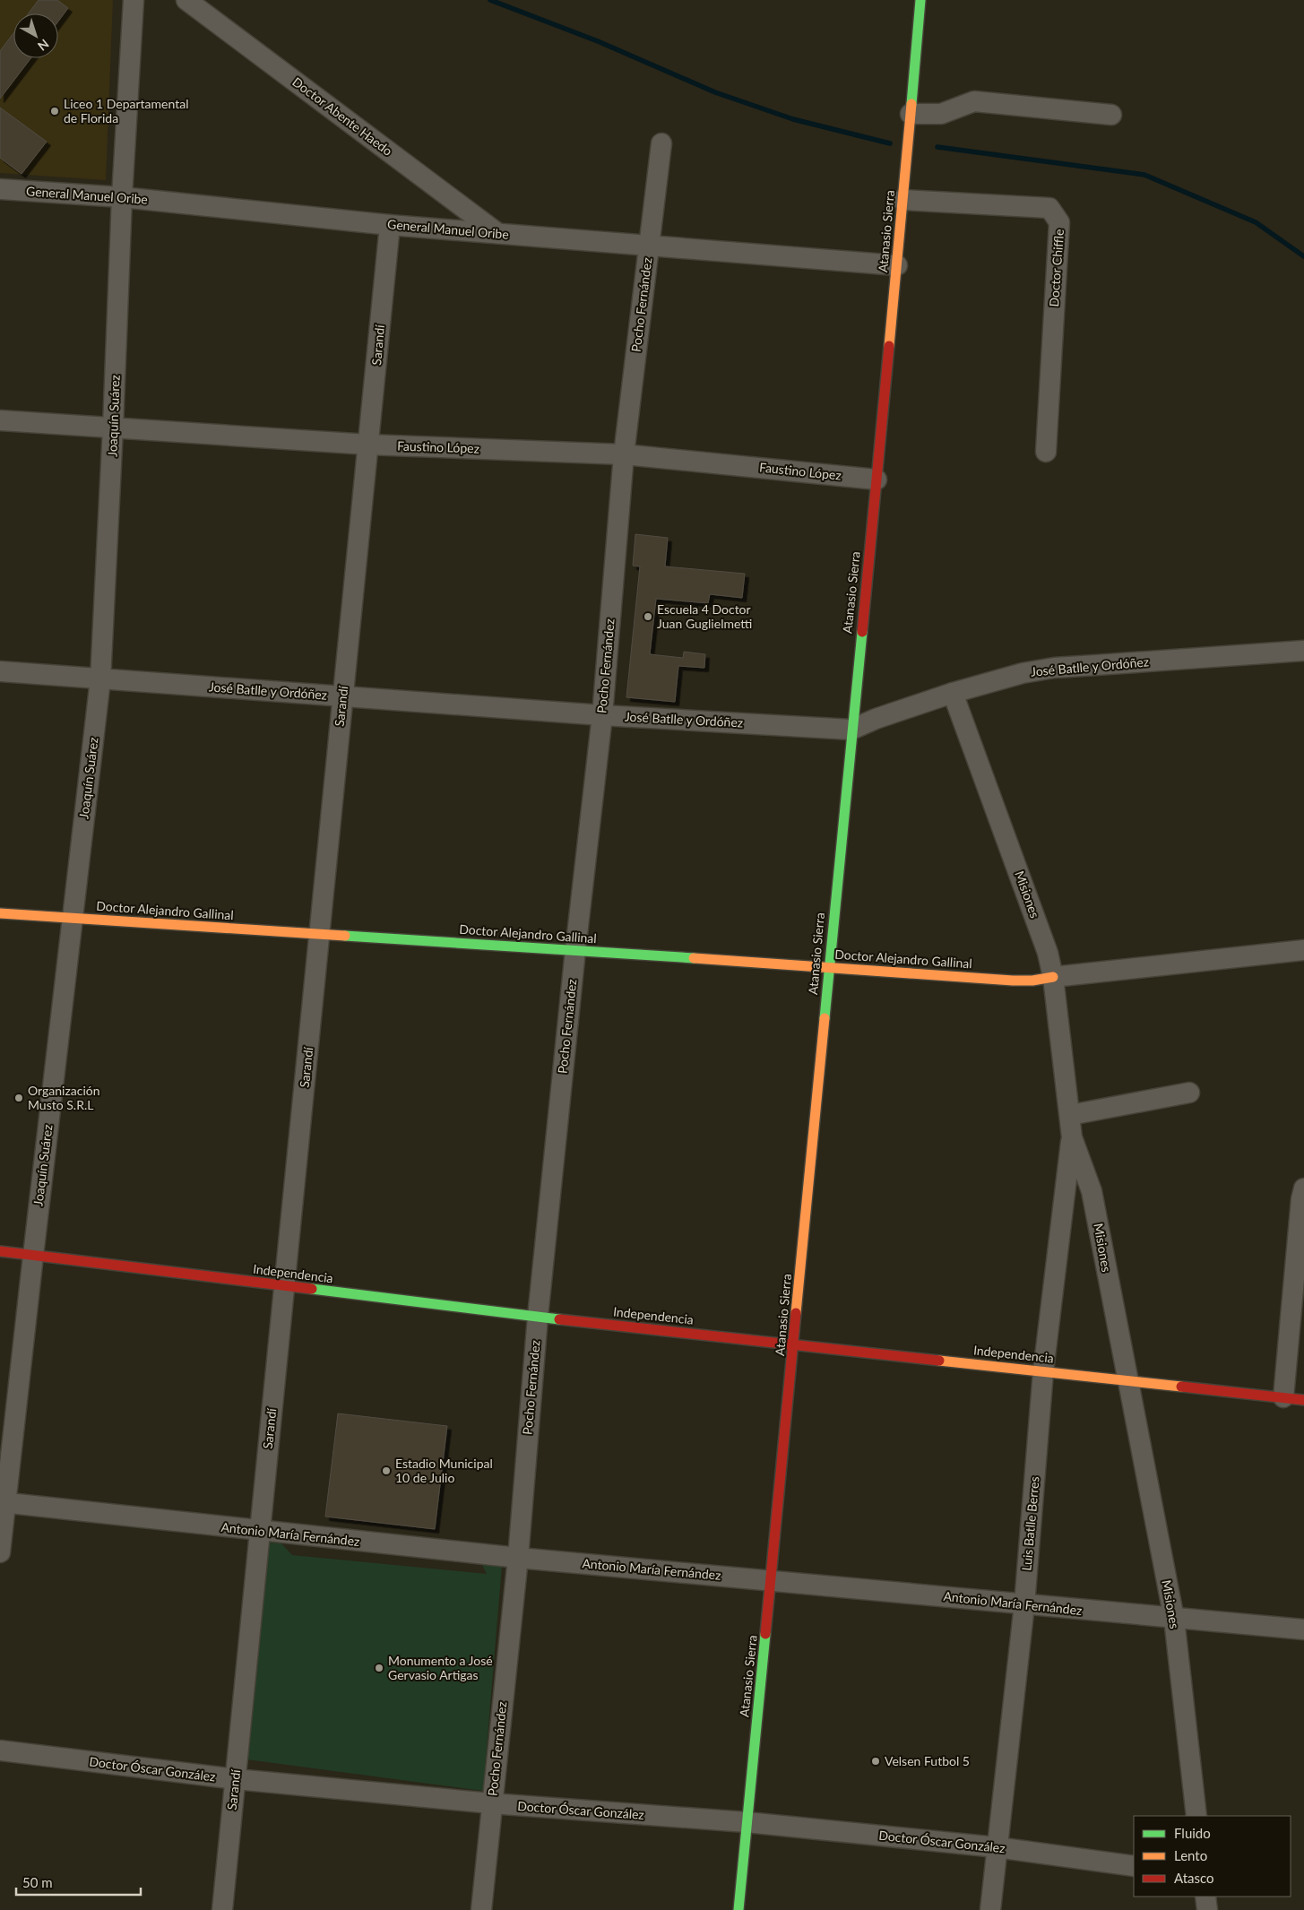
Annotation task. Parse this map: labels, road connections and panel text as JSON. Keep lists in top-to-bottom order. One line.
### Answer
{"streets":{"street":["Doctor Abente Haedo","General Manuel Oribe","Atanasio Sierra","Doctor Chiffle","Pocho Fernández","Sarandí","Joaquín Suárez","Faustino López","José Batlle y Ordóñez","Misiones","Doctor Alejandro Gallinal","Independencia","Luis Batlle Berres","Antonio María Fernández","Doctor Óscar González"]},"crossings":[["Doctor Abente Haedo","General Manuel Oribe"],["General Manuel Oribe","Atanasio Sierra"],["General Manuel Oribe","Pocho Fernández"],["General Manuel Oribe","Sarandí"],["General Manuel Oribe","Joaquín Suárez"],["Atanasio Sierra","Doctor Chiffle"],["Atanasio Sierra","Faustino López"],["Atanasio Sierra","José Batlle y Ordóñez"],["Atanasio Sierra","Doctor Alejandro Gallinal"],["Atanasio Sierra","Independencia"],["Atanasio Sierra","Antonio María Fernández"],["Atanasio Sierra","Doctor Óscar González"],["Pocho Fernández","Faustino López"],["Pocho Fernández","José Batlle y Ordóñez"],["Pocho Fernández","Doctor Alejandro Gallinal"],["Pocho Fernández","Independencia"],["Pocho Fernández","Antonio María Fernández"],["Pocho Fernández","Doctor Óscar González"],["Sarandí","Faustino López"],["Sarandí","José Batlle y Ordóñez"],["Sarandí","Doctor Alejandro Gallinal"],["Sarandí","Independencia"],["Sarandí","Antonio María Fernández"],["Sarandí","Doctor Óscar González"],["Joaquín Suárez","Faustino López"],["Joaquín Suárez","José Batlle y Ordóñez"],["Joaquín Suárez","Doctor Alejandro Gallinal"],["Joaquín Suárez","Independencia"],["Joaquín Suárez","Antonio María Fernández"],["José Batlle y Ordóñez","Misiones"],["Misiones","Doctor Alejandro Gallinal"],["Misiones","Independencia"],["Misiones","Luis Batlle Berres"],["Misiones","Antonio María Fernández"],["Independencia","Luis Batlle Berres"],["Luis Batlle Berres","Antonio María Fernández"],["Luis Batlle Berres","Doctor Óscar González"]],"places":["Liceo 1 Departamental de Florida","Escuela 4 Doctor Juan Guglielmetti","Organización Musto S.R.L","Estadio Municipal 10 de Julio","Monumento a José Gervasio Artigas","Velsen Futbol 5"],"legend":["Fluido","Lento","Atasco"],"scale_bar":"50 m","north":"bottom right"}
